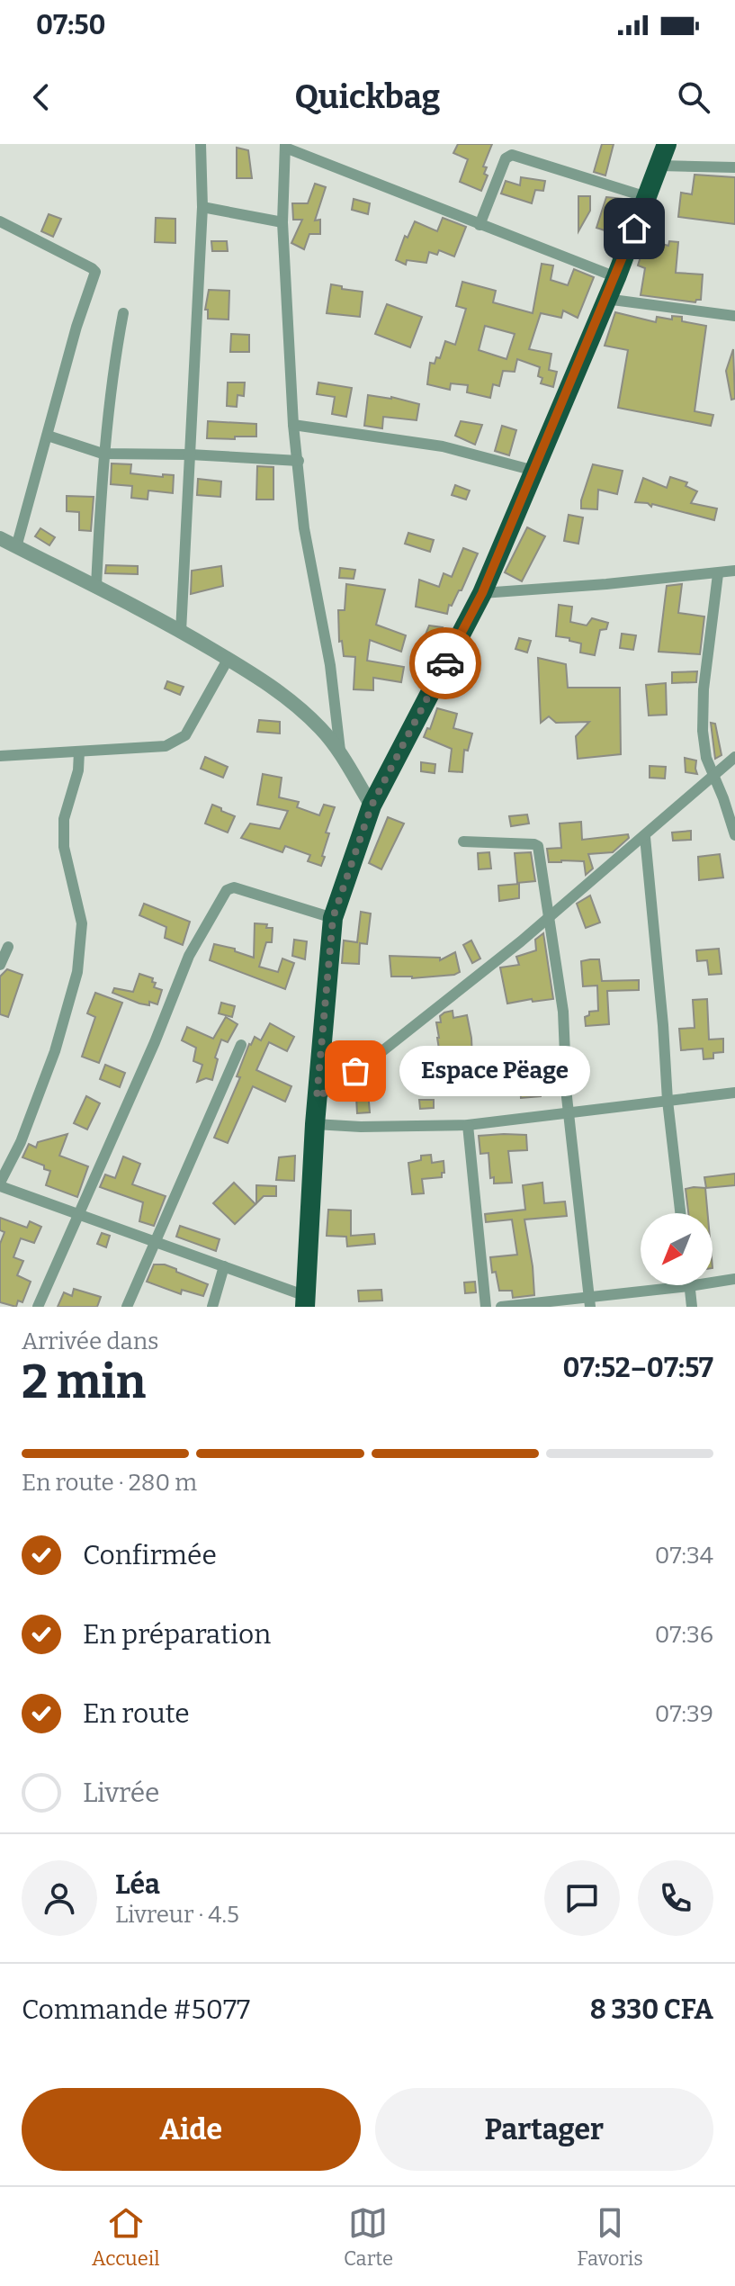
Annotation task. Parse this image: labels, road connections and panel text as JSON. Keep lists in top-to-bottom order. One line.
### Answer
{"places":["Espace Pëage"],"north":"bottom left","page":{"status":"07:50","header":"Quickbag","bubble":"Espace Pëage","heading":["2 min","Arrivée dans","07:52–07:57"],"panel":["Léa","Livreur · 4.5","Commande #5077","8 330 CFA"],"bar":"En route · 280 m","list":[["Confirmée","07:34"],["En préparation","07:36"],["En route","07:39"],"Livrée"],"buttons":["Aide","Partager"],"tabs":["Accueil","Carte","Favoris"]}}
